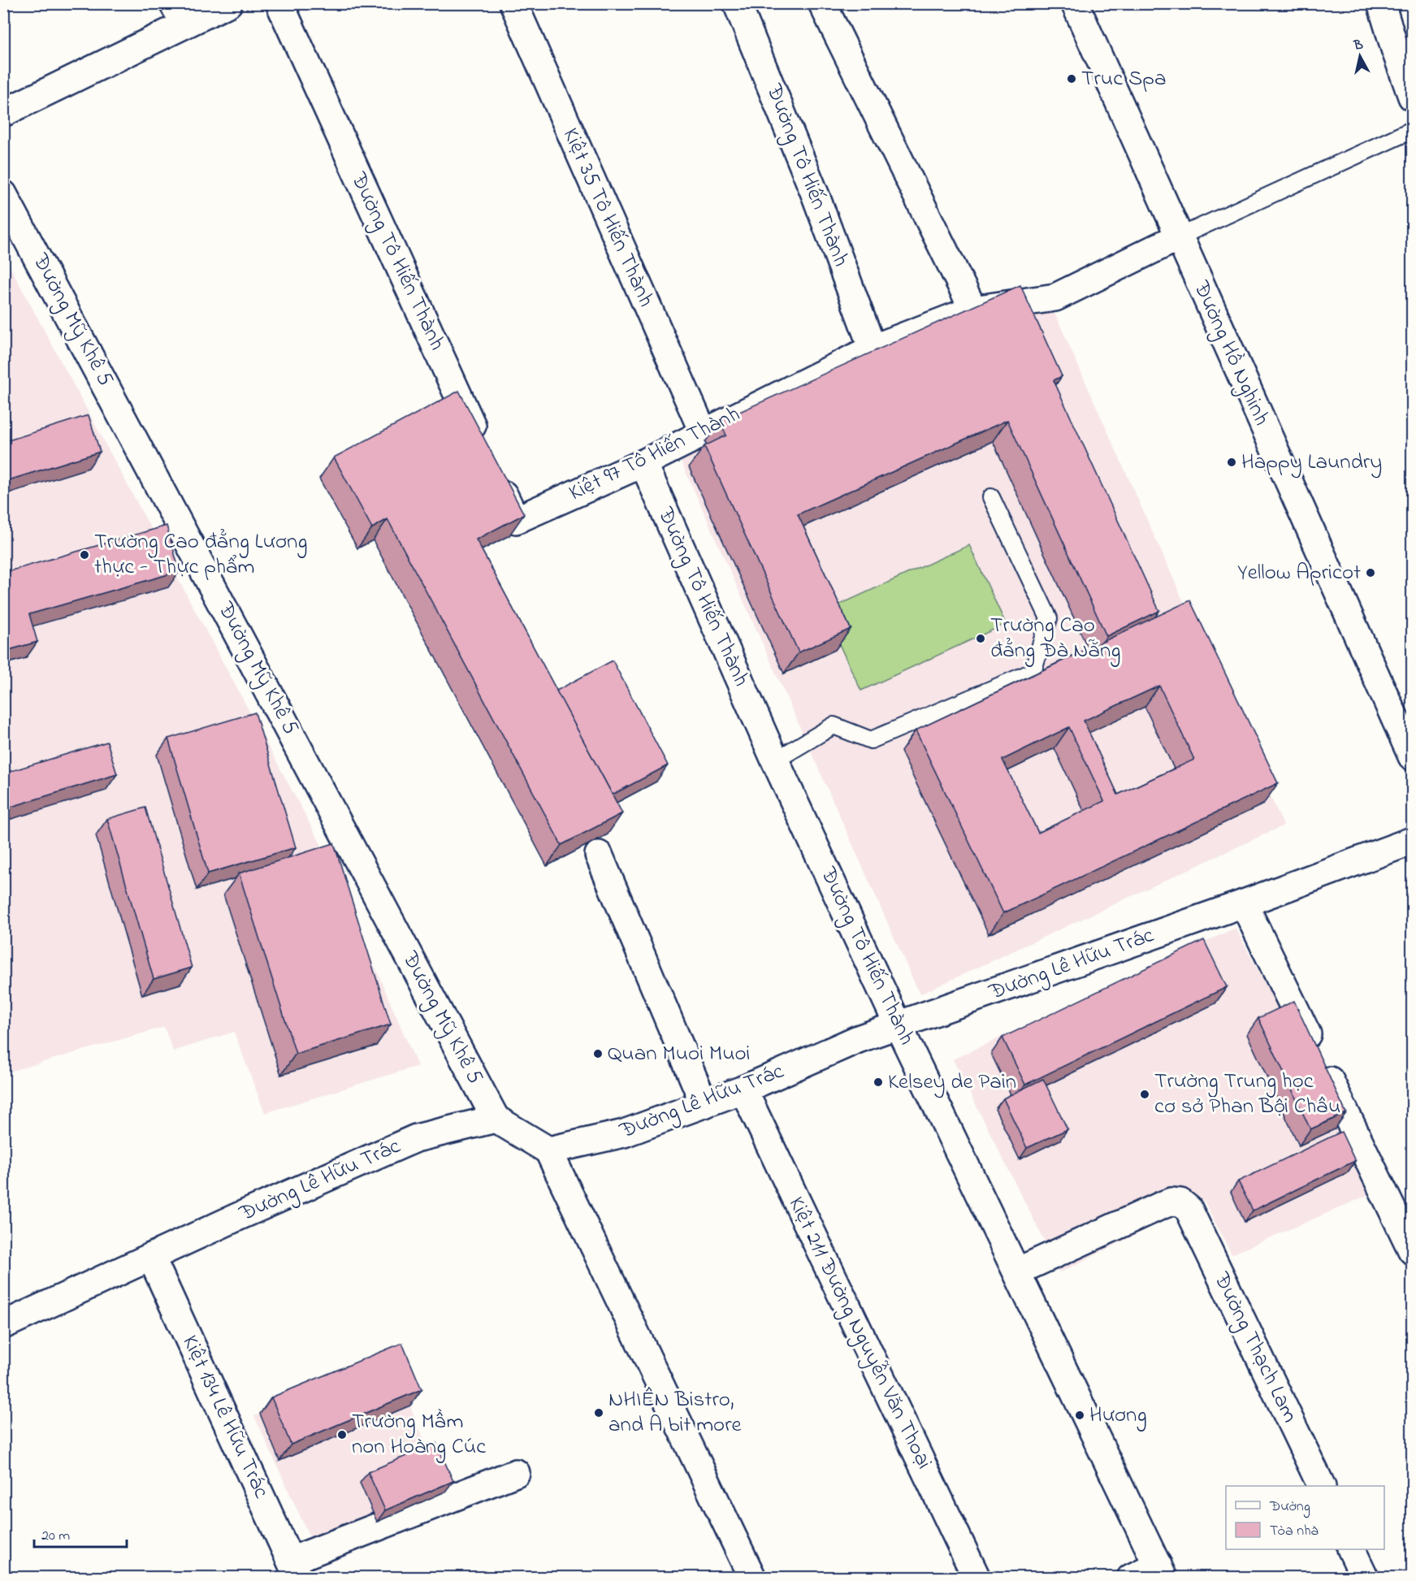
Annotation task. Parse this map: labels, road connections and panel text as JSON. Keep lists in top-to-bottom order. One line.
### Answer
{"streets":{"street":["Đường Tô Hiến Thành","Kiệt 35 Tô Hiến Thành","Đường Mỹ Khê 5","Đường Hồ Nghinh","Kiệt 97 Tô Hiến Thành","Đường Lê Hữu Trác","Kiệt 211 Đường Nguyễn Văn Thoại","Đường Thạch Lam","Kiệt 134 Lê Hữu Trác"]},"crossings":[["Đường Tô Hiến Thành","Kiệt 97 Tô Hiến Thành"],["Đường Tô Hiến Thành","Đường Lê Hữu Trác"],["Đường Tô Hiến Thành","Đường Thạch Lam"],["Kiệt 35 Tô Hiến Thành","Kiệt 97 Tô Hiến Thành"],["Đường Mỹ Khê 5","Đường Lê Hữu Trác"],["Đường Hồ Nghinh","Kiệt 97 Tô Hiến Thành"],["Đường Lê Hữu Trác","Kiệt 211 Đường Nguyễn Văn Thoại"],["Đường Lê Hữu Trác","Kiệt 134 Lê Hữu Trác"]],"places":["Truc Spa","Happy Laundry","Trường Cao đẳng Lương thực - Thực phẩm","Yellow Apricot","Trường Cao đẳng Đà Nẵng","Quan Muoi Muoi","Kelsey de Pain","Trường Trung học cơ sở Phan Bội Châu","NHIÊN Bistro, and A bit more","Hương","Trường Mầm non Hoàng Cúc"],"legend":["Đường","Tòa nhà"],"scale_bar":"20 m","north":"top"}
